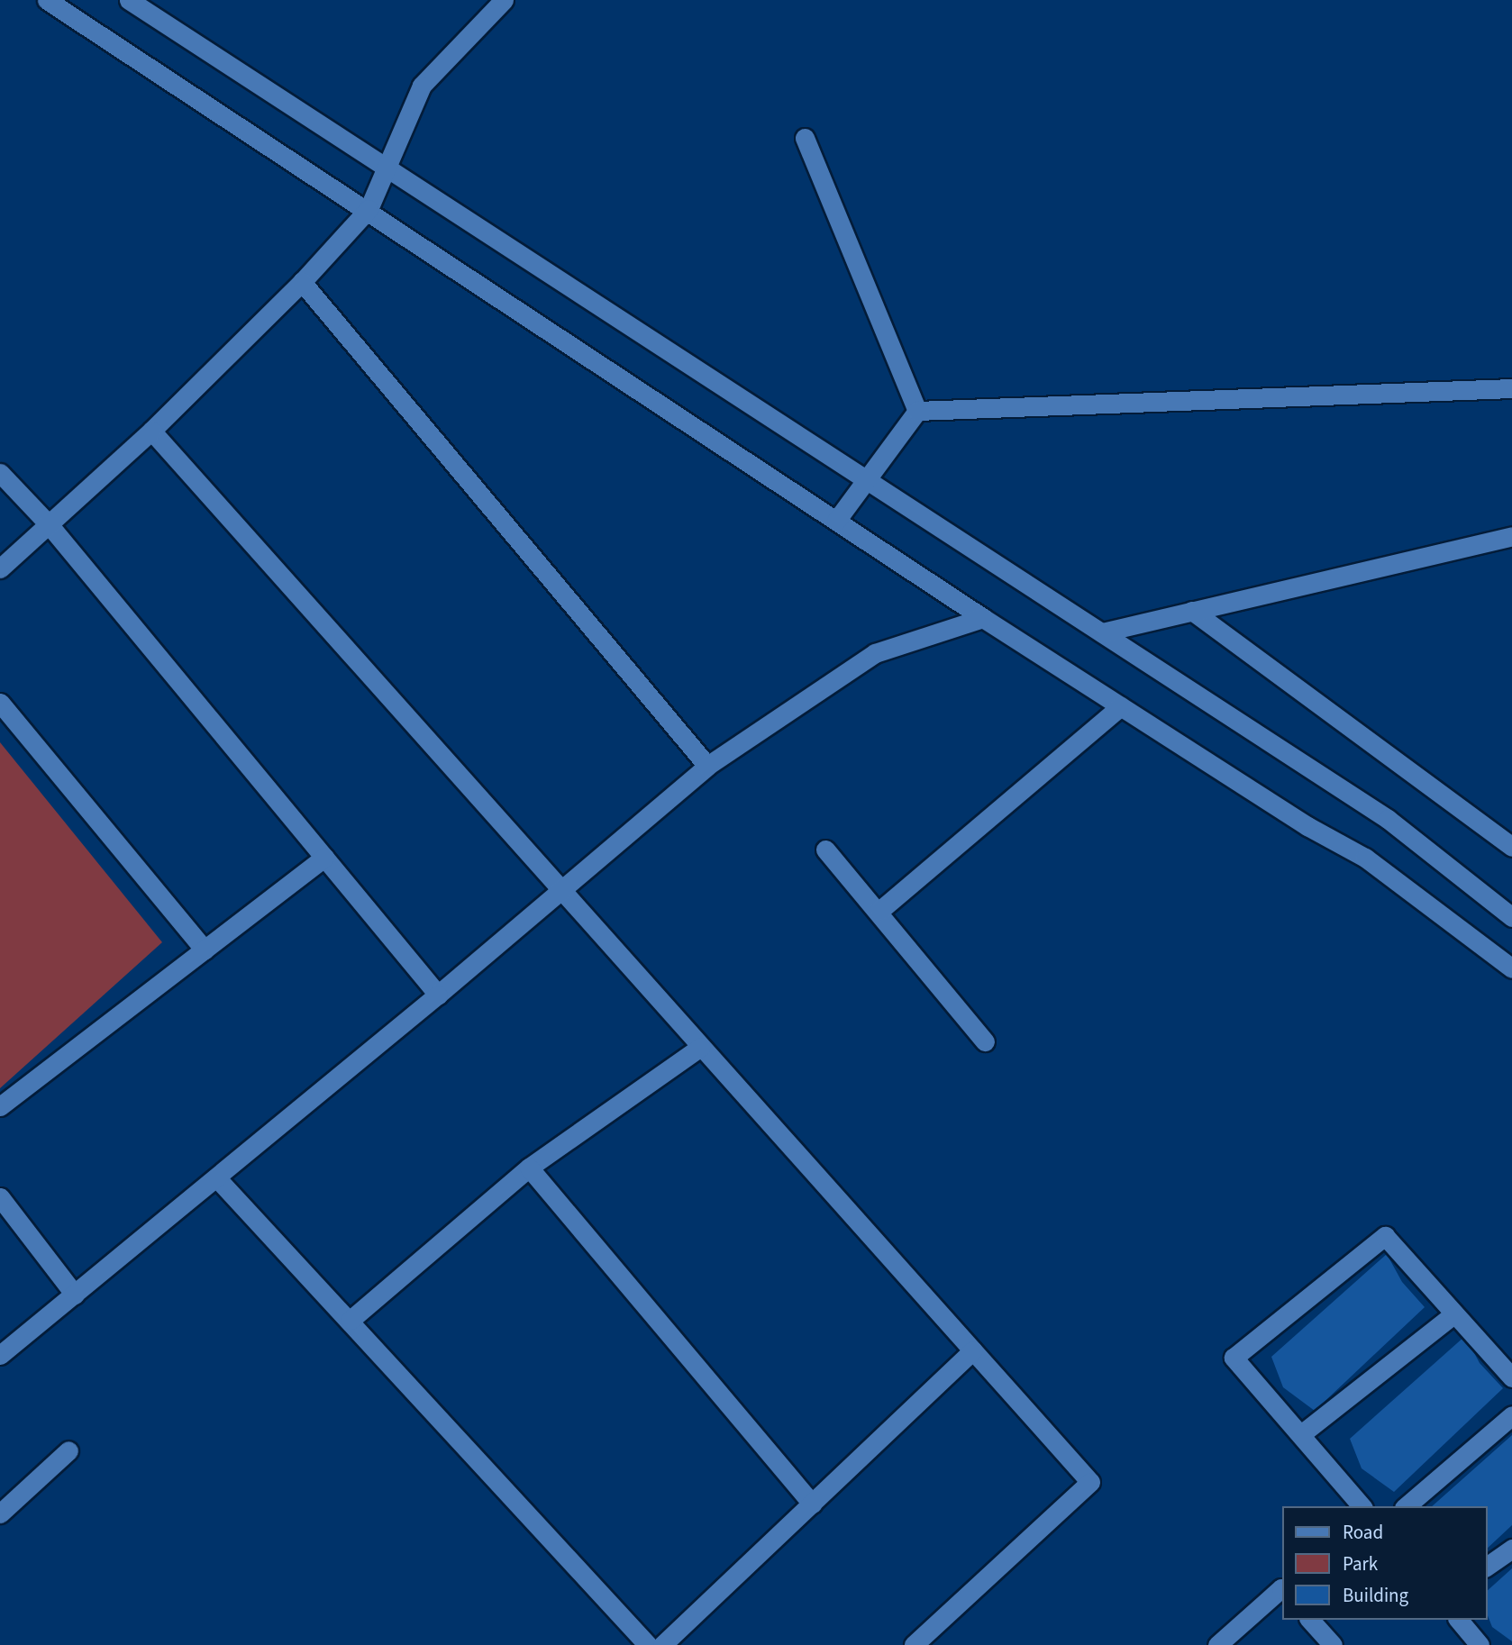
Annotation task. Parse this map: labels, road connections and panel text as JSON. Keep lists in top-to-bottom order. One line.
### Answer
{"legend":["Road","Park","Building"]}
